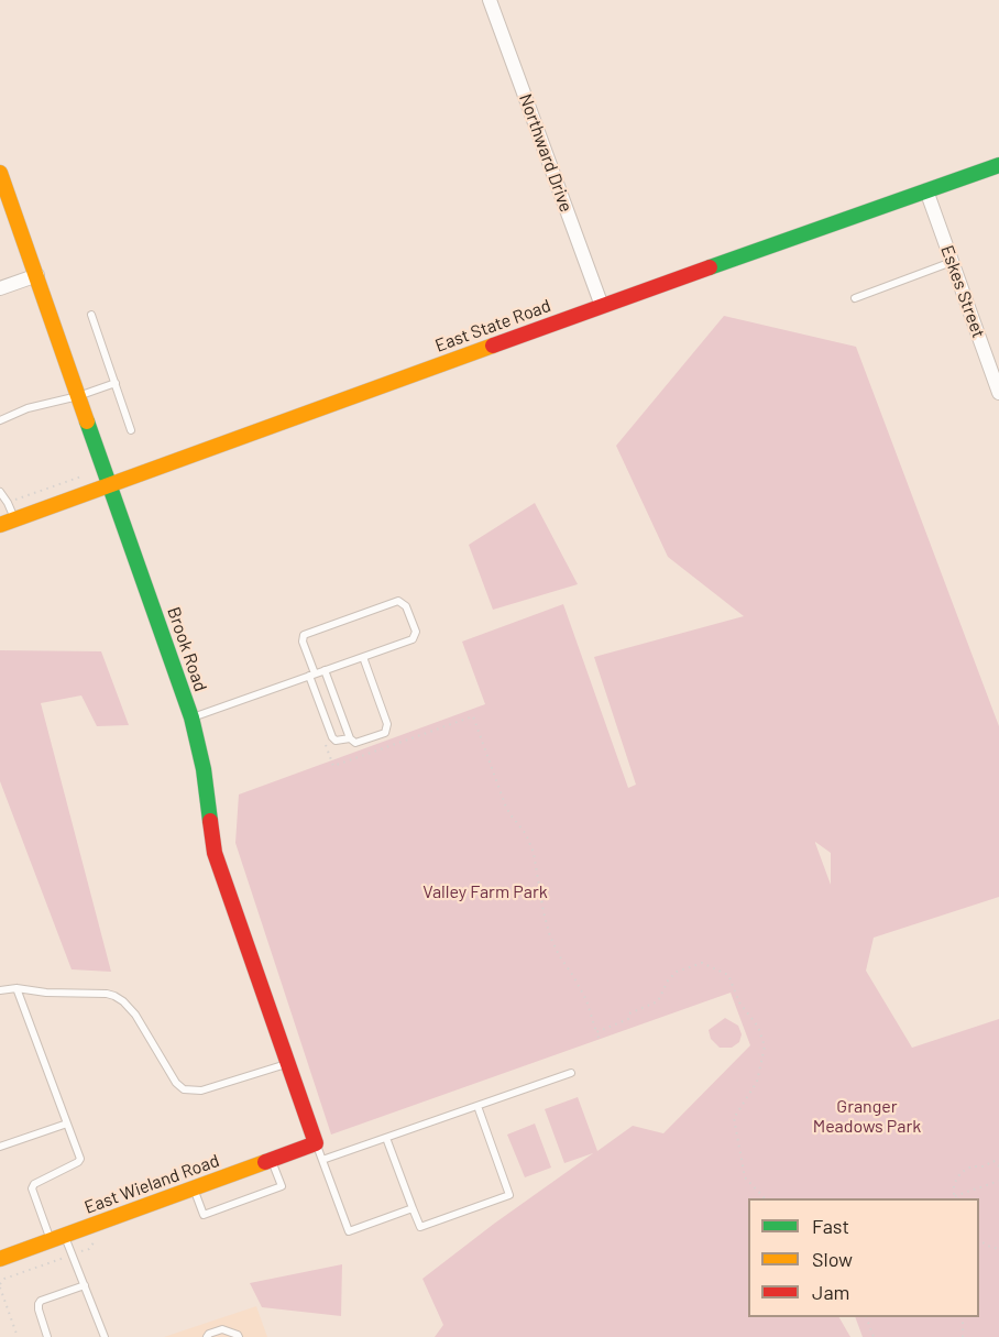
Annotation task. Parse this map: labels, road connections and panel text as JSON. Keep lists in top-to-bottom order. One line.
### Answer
{"streets":{"street":["Northward Drive","Eskes Street","East State Road","Brook Road","East Wieland Road"]},"crossings":[["Northward Drive","East State Road"],["Eskes Street","East State Road"],["East State Road","Brook Road"],["Brook Road","East Wieland Road"]],"parks":["Valley Farm Park","Granger Meadows Park"],"legend":["Fast","Slow","Jam"]}
